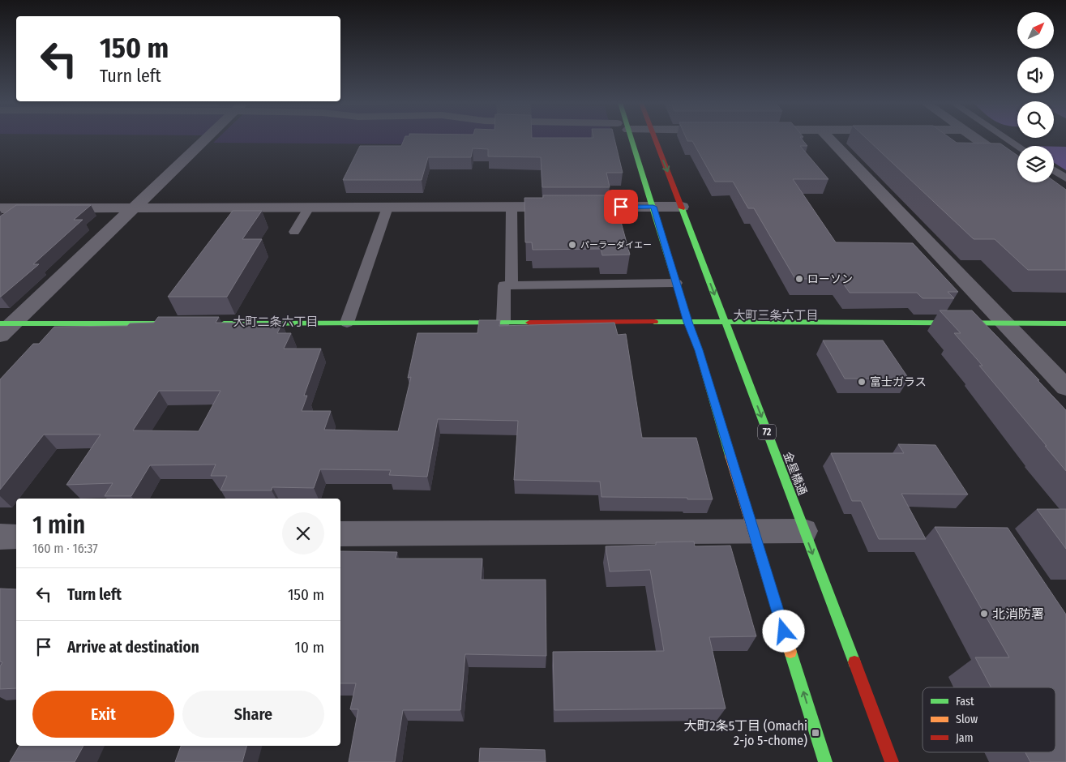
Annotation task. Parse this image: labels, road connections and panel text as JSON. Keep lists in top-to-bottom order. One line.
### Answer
{"streets":{"main road":["72","金星橋通"]},"districts":["大町三条六丁目","大町二条六丁目"],"places":{"other":["パーラーダイエー","ローソン","富士ガラス","北消防署"],"transit":["大町2条5丁目 (Omachi 2-jo 5-chome)"]},"legend":["Fast","Slow","Jam"],"north":"top right","page":{"turn":["150 m","Turn left"],"heading":["1 min","160 m · 16:37"],"list":[{"name":"Turn left","value":"150 m"},{"name":"Arrive at destination","value":"10 m"}],"buttons":["Exit","Share"]}}
